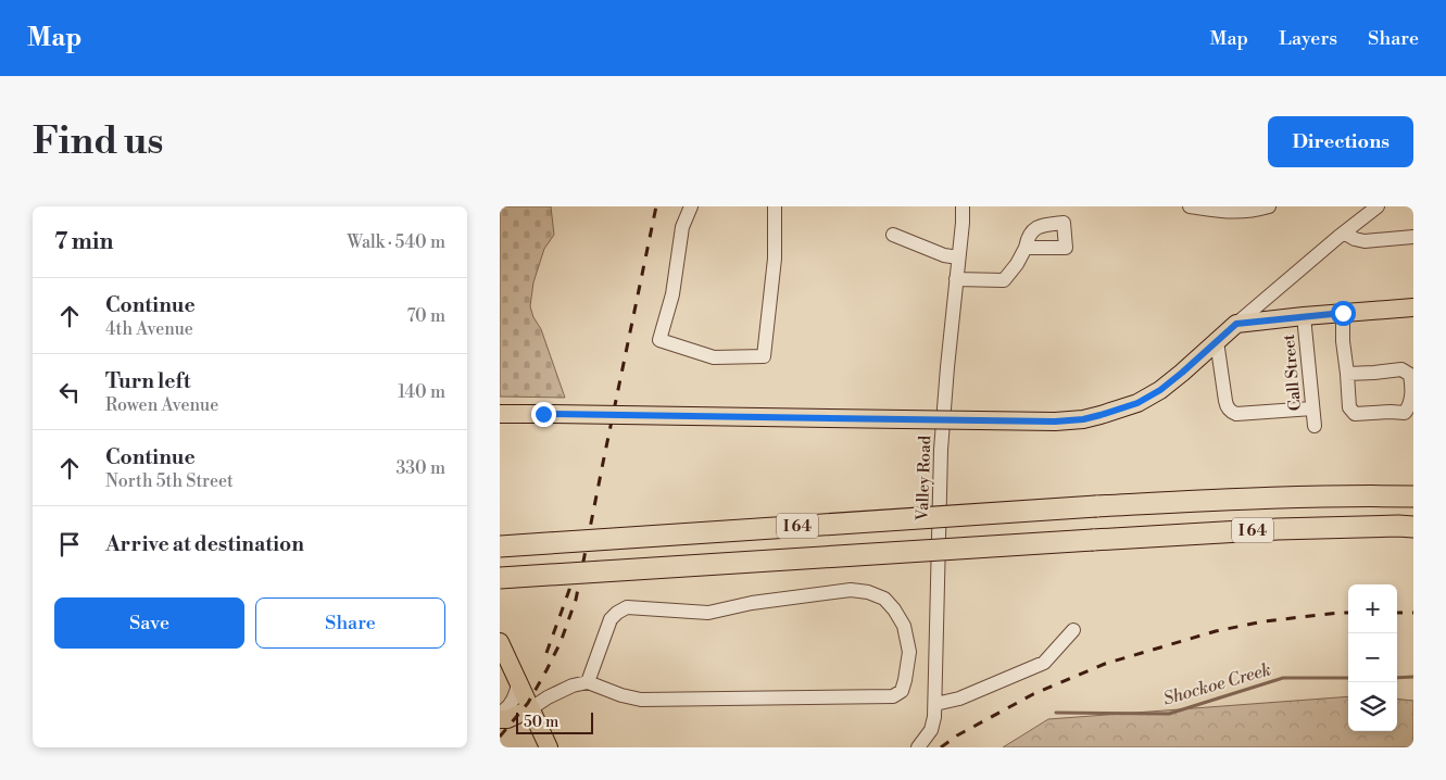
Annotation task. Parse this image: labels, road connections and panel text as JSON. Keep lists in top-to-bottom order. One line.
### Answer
{"streets":{"highway":["I 64"],"street":["Call Street","Valley Road"]},"water":["Shockoe Creek"],"scale_bar":"50 m","page":{"header":"Map","nav":["Map","Layers","Share"],"buttons":["Directions",["Save","Share"]],"title":"Find us","heading":["7 min","Walk · 540 m"],"list":[["Continue","4th Avenue","70 m"],["Turn left","Rowen Avenue","140 m"],["Continue","North 5th Street","330 m"],"Arrive at destination"],"map_buttons":["+","−"],"scale":"50 m"}}
